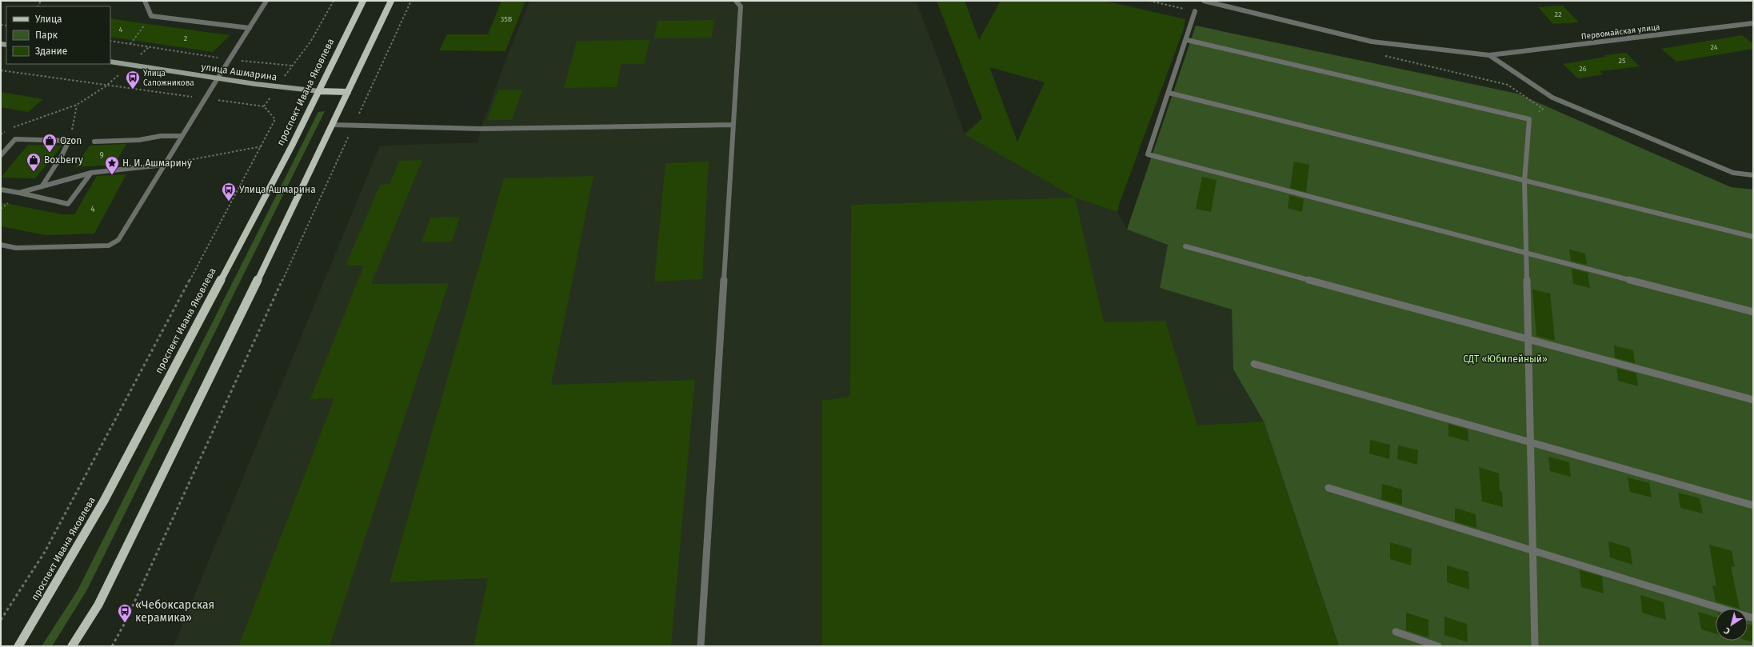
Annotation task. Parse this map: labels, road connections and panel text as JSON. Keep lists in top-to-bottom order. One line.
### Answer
{"streets":{"main road":["улица Ашмарина","проспект Ивана Яковлева"],"street":["Первомайская улица"]},"crossings":[["улица Ашмарина","проспект Ивана Яковлева"]],"parks":["СДТ «Юбилейный»"],"places":{"bus stop":["Улица Сапожникова","Улица Ашмарина","«Чебоксарская керамика»"],"shop":["Ozon","Boxberry"],"place":["Н. И. Ашмарину"]},"house_numbers":["22","35В","4","2","24","25","26","9","4"],"legend":["Улица","Парк","Здание"],"north":"bottom left"}
